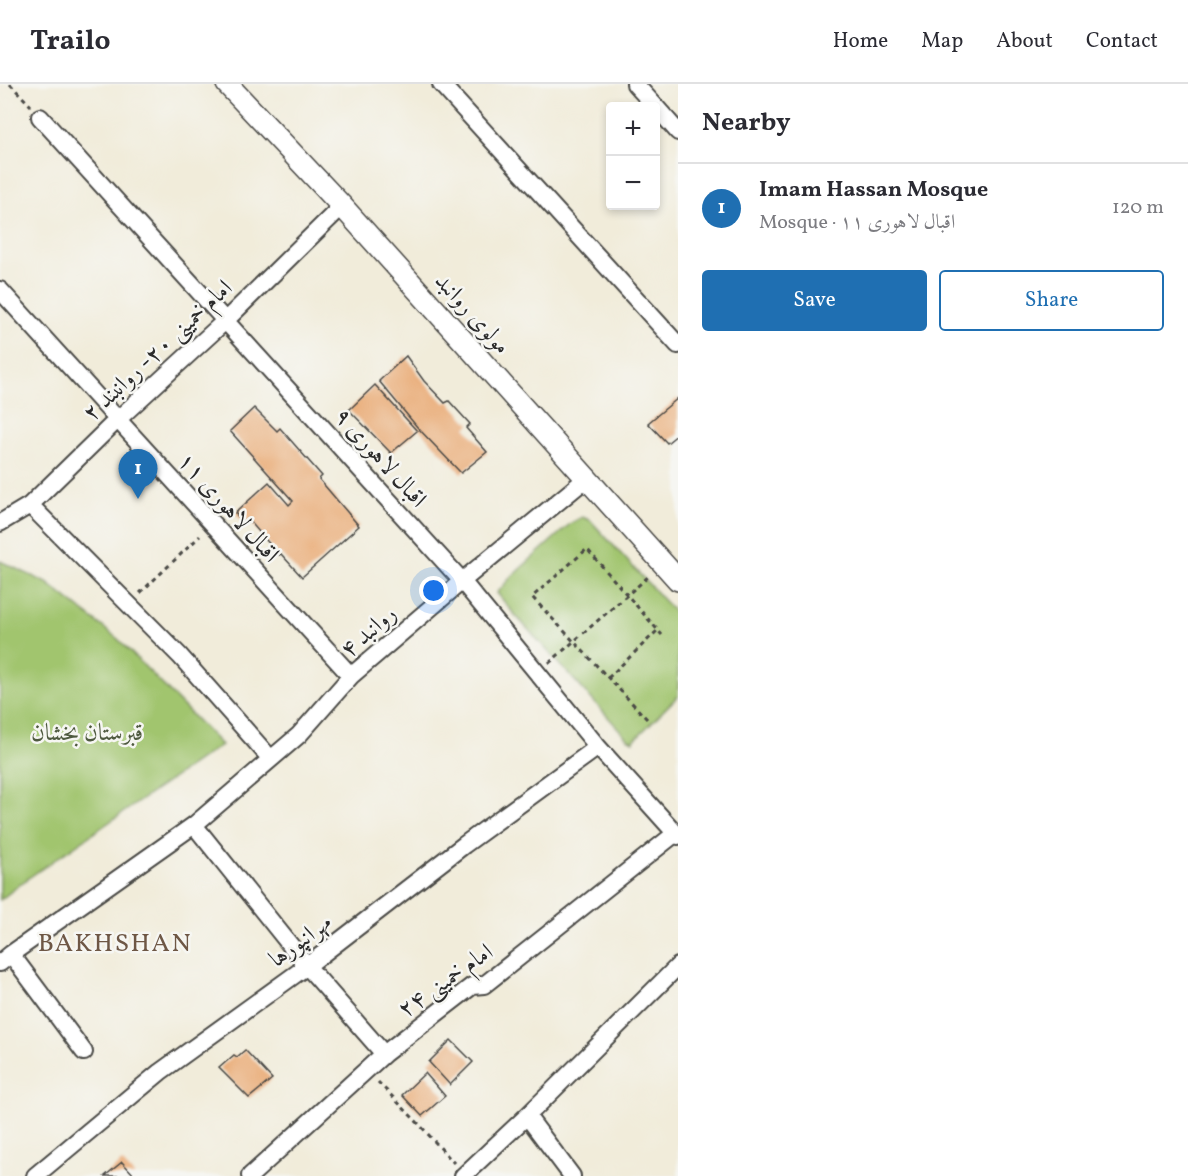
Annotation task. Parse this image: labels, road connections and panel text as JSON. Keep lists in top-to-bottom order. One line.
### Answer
{"streets":{"street":["مولوی روانبد","امام خمینی ۲۰- روانبند ۲","اقبال لاهوری ۹","اقبال لاهوری ۱۱","روانبد ۴","مهرانپورها","امام خمینی ۲۴"]},"crossings":[["مولوی روانبد","امام خمینی ۲۰- روانبند ۲"],["مولوی روانبد","روانبد ۴"],["امام خمینی ۲۰- روانبند ۲","اقبال لاهوری ۹"],["امام خمینی ۲۰- روانبند ۲","اقبال لاهوری ۱۱"],["اقبال لاهوری ۹","روانبد ۴"],["اقبال لاهوری ۹","مهرانپورها"],["اقبال لاهوری ۹","امام خمینی ۲۴"],["اقبال لاهوری ۱۱","روانبد ۴"]],"districts":["BAKHSHAN"],"parks":["قبرستان بخشان"],"page":{"header":"Trailo","nav":["Home","Map","About","Contact"],"heading":"Nearby","map_buttons":["+","−"],"list":[{"mark":"1","name":"Imam Hassan Mosque","note":"Mosque · اقبال لاهوری ۱۱","value":"120 m"}],"buttons":["Save","Share"],"pins":"1"}}
